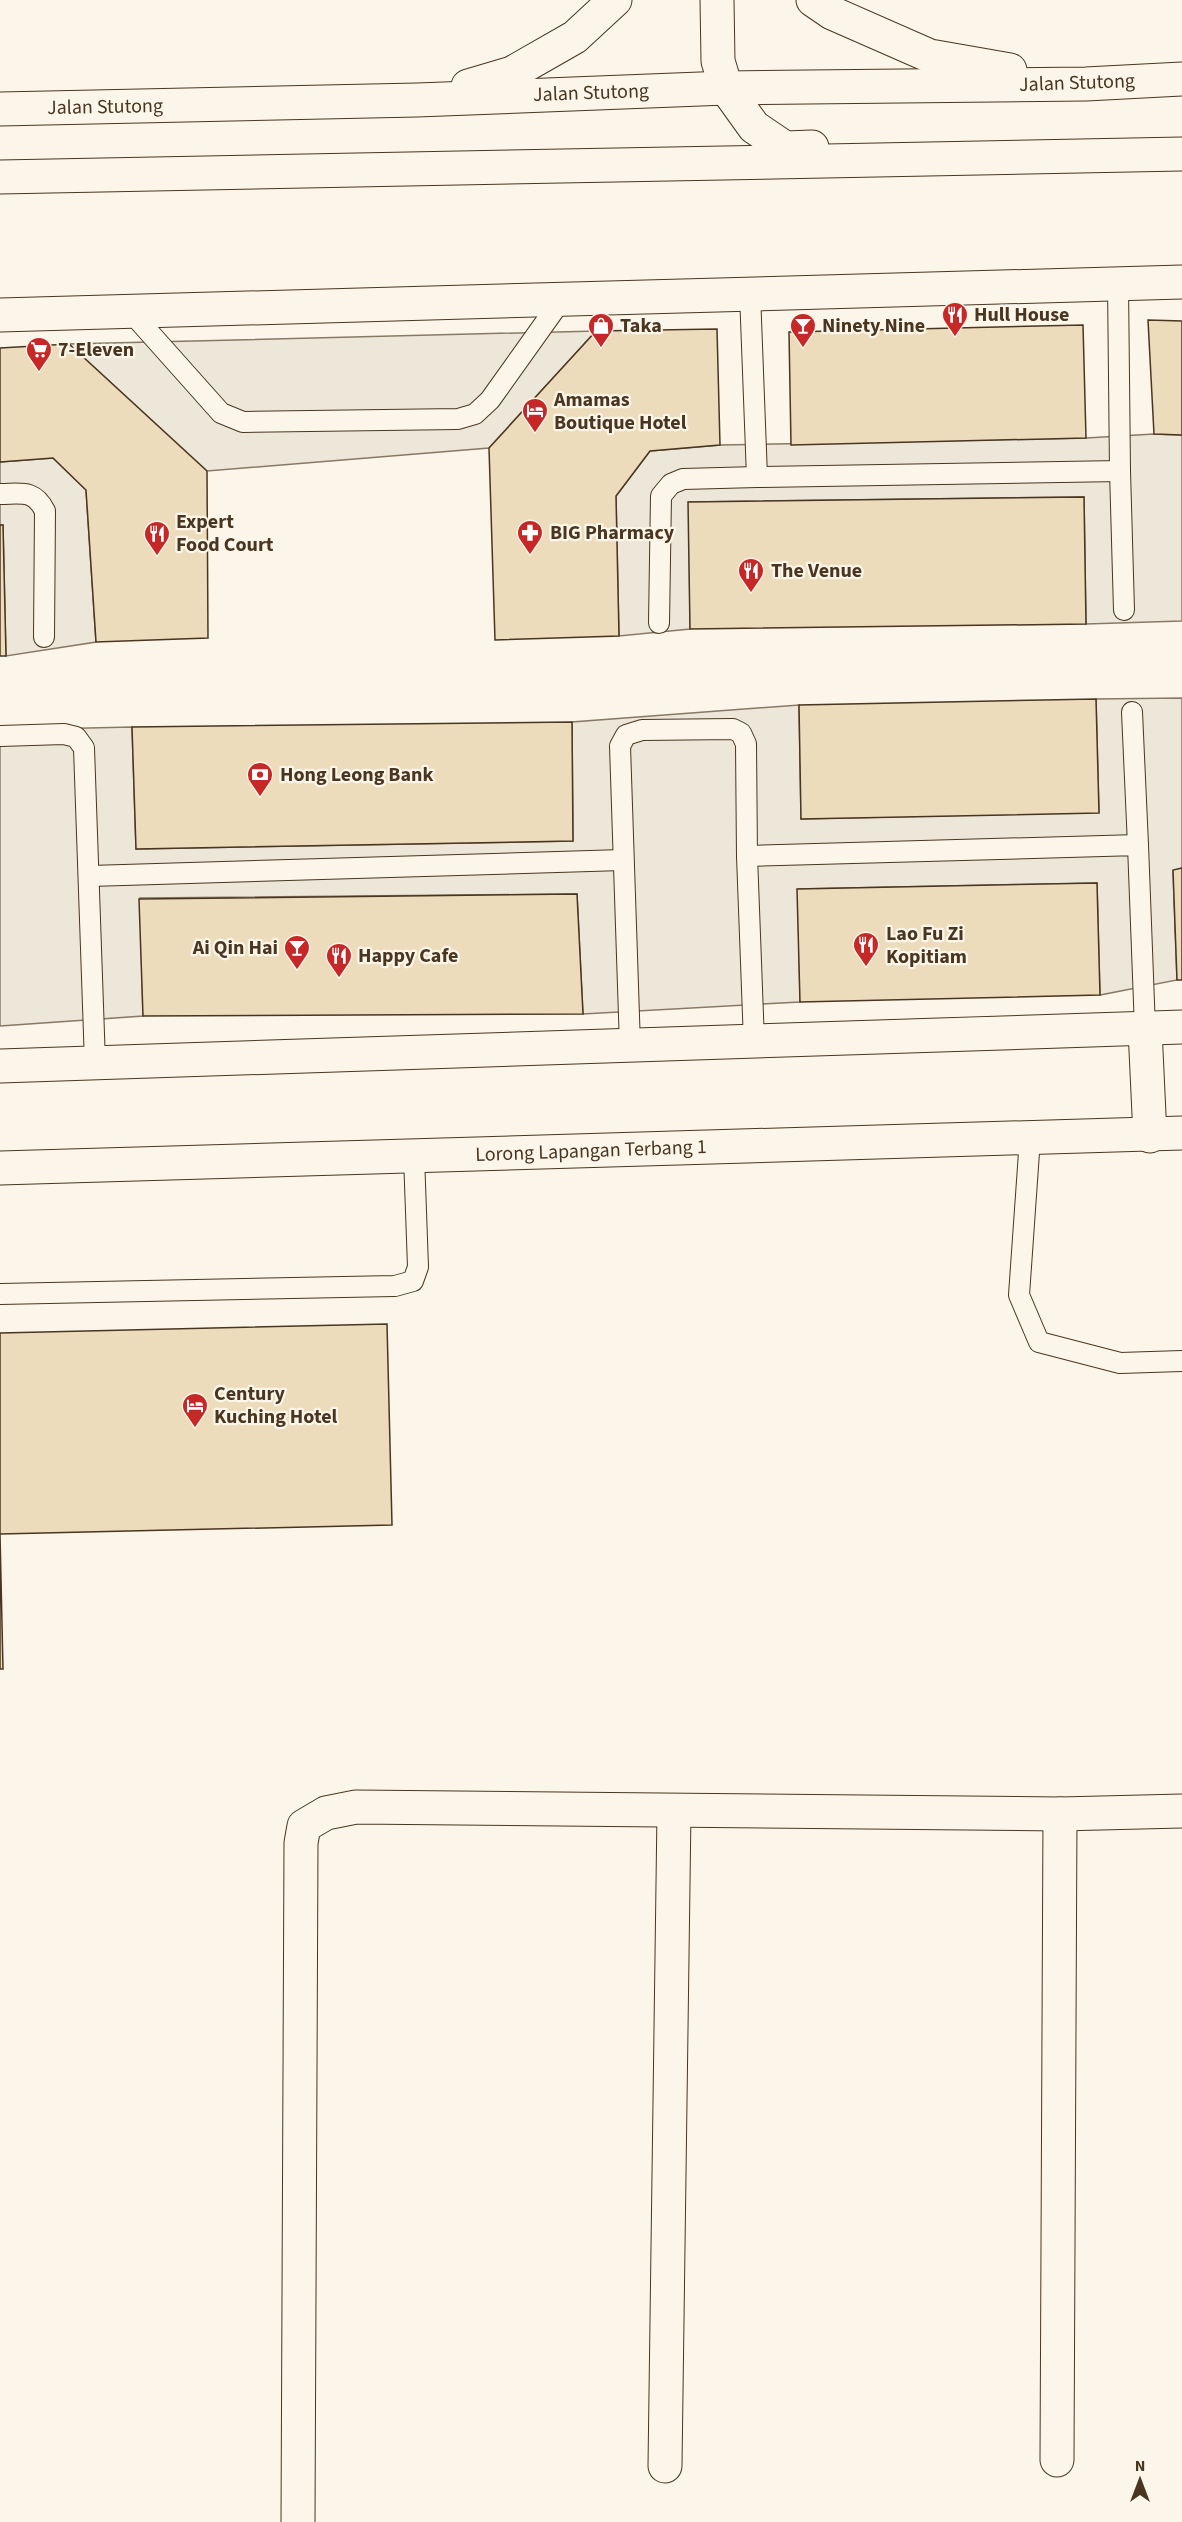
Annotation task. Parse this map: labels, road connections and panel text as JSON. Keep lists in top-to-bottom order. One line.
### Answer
{"streets":{"street":["Jalan Stutong","Lorong Lapangan Terbang 1"]},"places":{"restaurant":["Hull House","Expert Food Court","The Venue","Lao Fu Zi Kopitiam","Happy Cafe"],"shop":["Taka"],"bar":["Ninety Nine","Ai Qin Hai"],"supermarket":["7-Eleven"],"hotel":["Amamas Boutique Hotel","Century Kuching Hotel"],"pharmacy":["BIG Pharmacy"],"bank":["Hong Leong Bank"]},"north":"top"}
